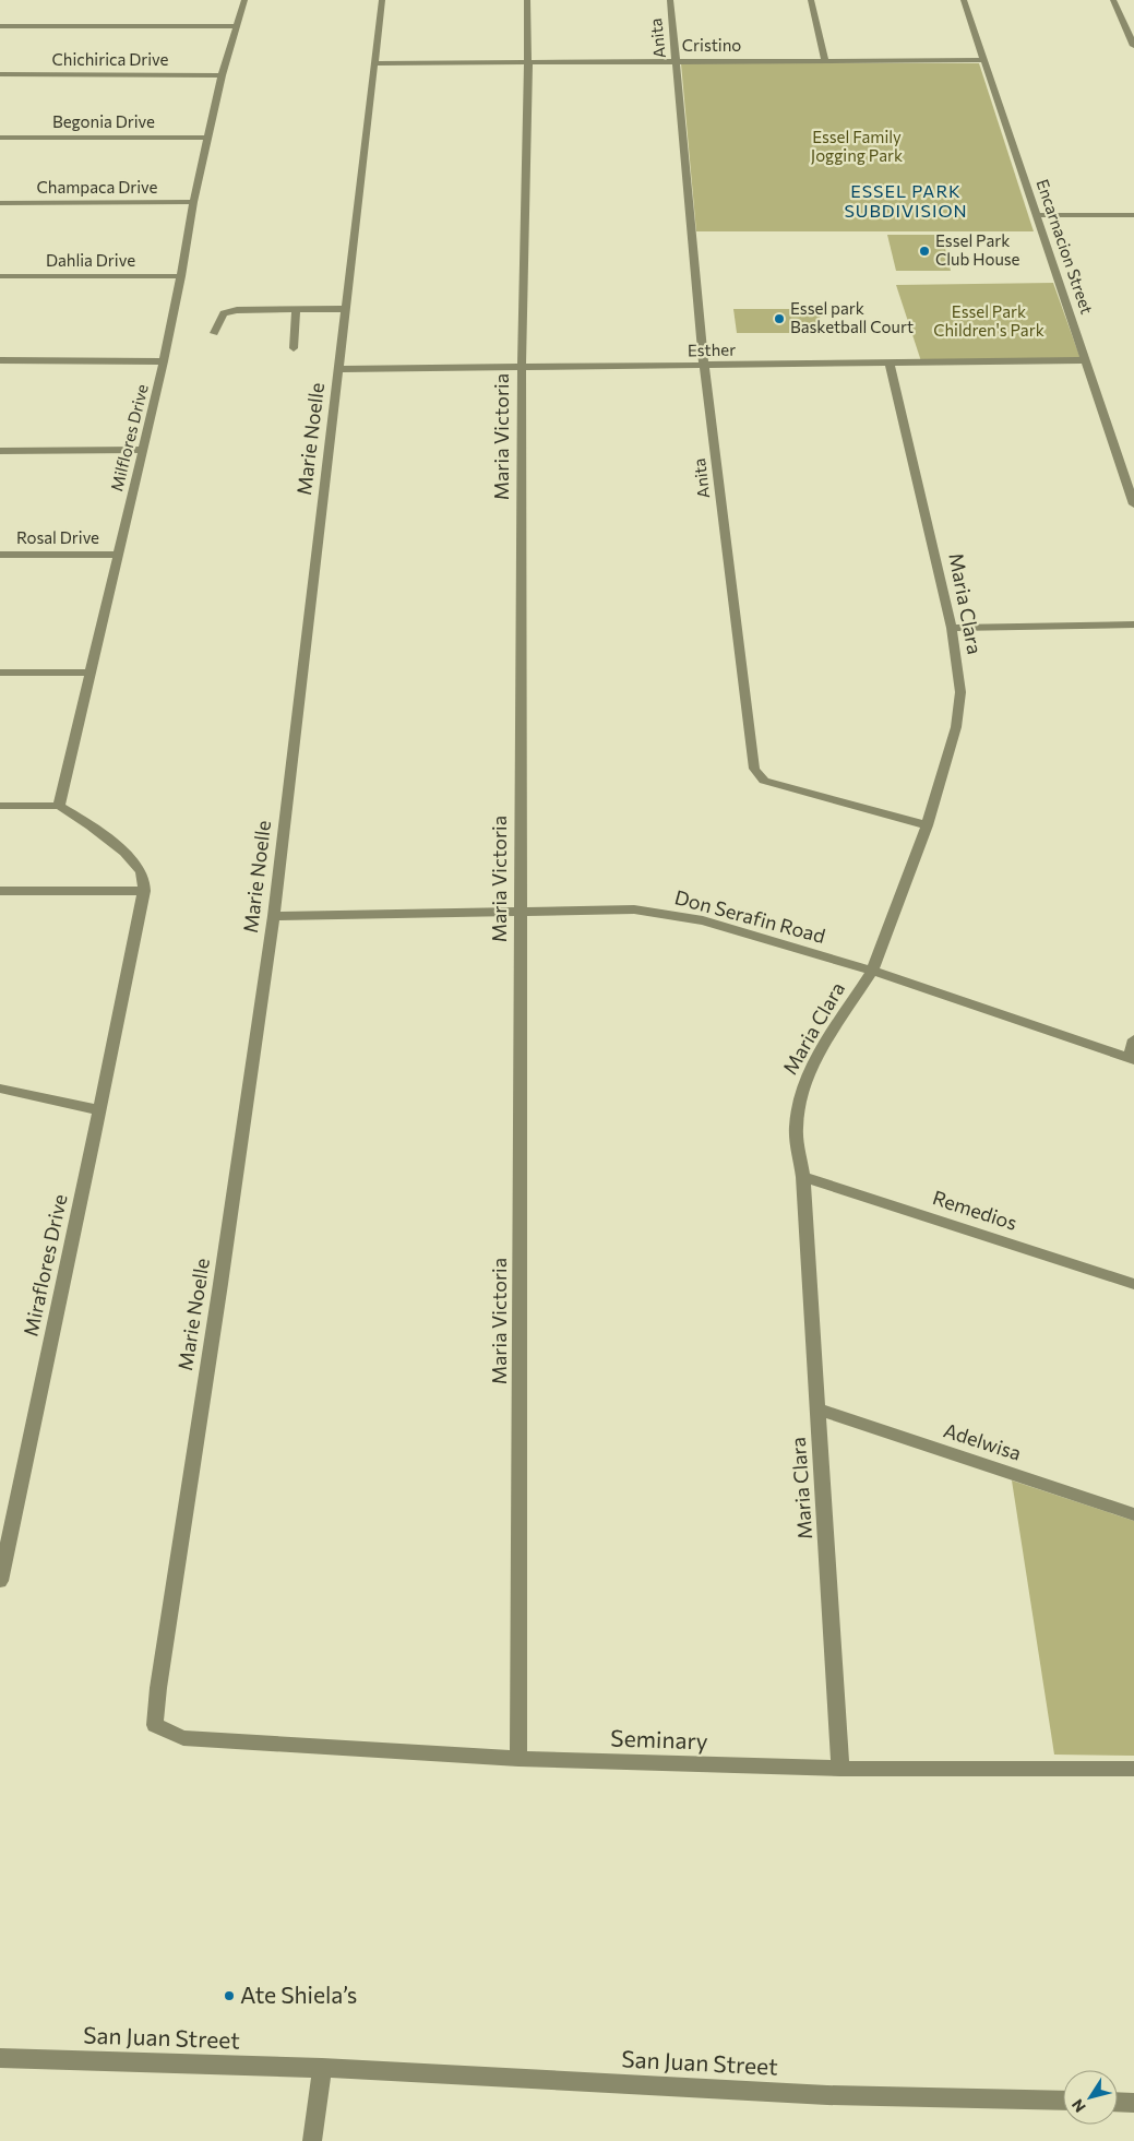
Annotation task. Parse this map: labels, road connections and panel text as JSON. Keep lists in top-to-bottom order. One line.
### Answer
{"streets":{"street":["Anita","Cristino","Chichirica Drive","Begonia Drive","Champaca Drive","Encarnacion Street","Dahlia Drive","Esther","Maria Victoria","Milflores Drive","Marie Noelle","Rosal Drive","Maria Clara","Don Serafin Road","Remedios","Miraflores Drive","Adelwisa","Seminary","San Juan Street"]},"crossings":[["Anita","Cristino"],["Anita","Esther"],["Anita","Maria Clara"],["Cristino","Encarnacion Street"],["Cristino","Maria Victoria"],["Cristino","Marie Noelle"],["Chichirica Drive","Milflores Drive"],["Begonia Drive","Milflores Drive"],["Champaca Drive","Milflores Drive"],["Encarnacion Street","Esther"],["Dahlia Drive","Milflores Drive"],["Esther","Maria Victoria"],["Esther","Marie Noelle"],["Esther","Maria Clara"],["Maria Victoria","Don Serafin Road"],["Maria Victoria","Seminary"],["Milflores Drive","Rosal Drive"],["Marie Noelle","Don Serafin Road"],["Marie Noelle","Seminary"],["Maria Clara","Don Serafin Road"],["Maria Clara","Remedios"],["Maria Clara","Adelwisa"],["Maria Clara","Seminary"]],"districts":["ESSEL PARK SUBDIVISION"],"parks":["Essel Family Jogging Park","Essel Park Children's Park"],"places":["Essel Park Club House","Essel park Basketball Court","Ate Shiela’s"],"north":"bottom left"}
